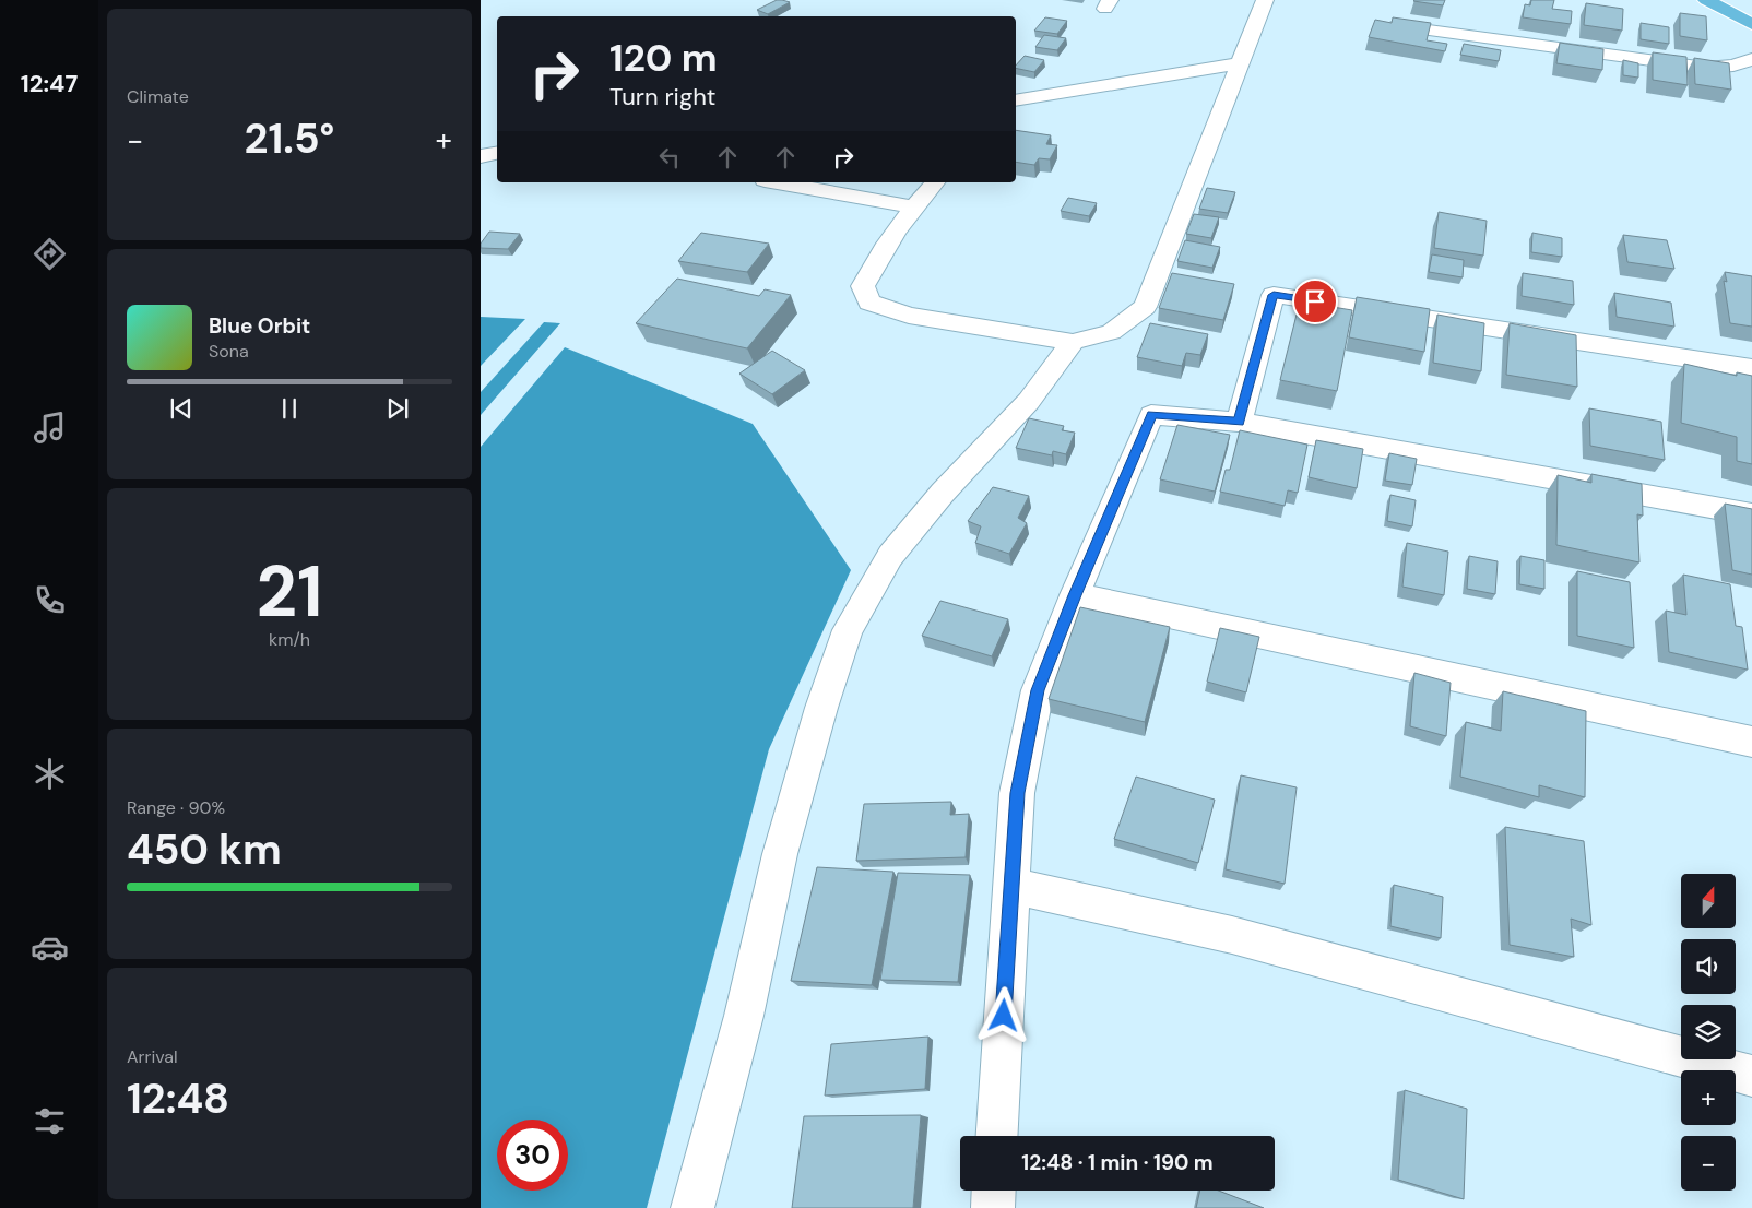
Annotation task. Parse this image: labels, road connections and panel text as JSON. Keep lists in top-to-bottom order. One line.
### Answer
{"north":"top","page":{"tabs":"12:47","tile":["Climate",["21","km/h"],["Range · 90%","450 km"],["Arrival","12:48"]],"turn":["120 m","Turn right"],"heat":["−","21.5°","+"],"song":["Blue Orbit","Sona"],"map_buttons":["+","−"],"limit":"30","trip":"12:48 · 1 min · 190 m"}}
